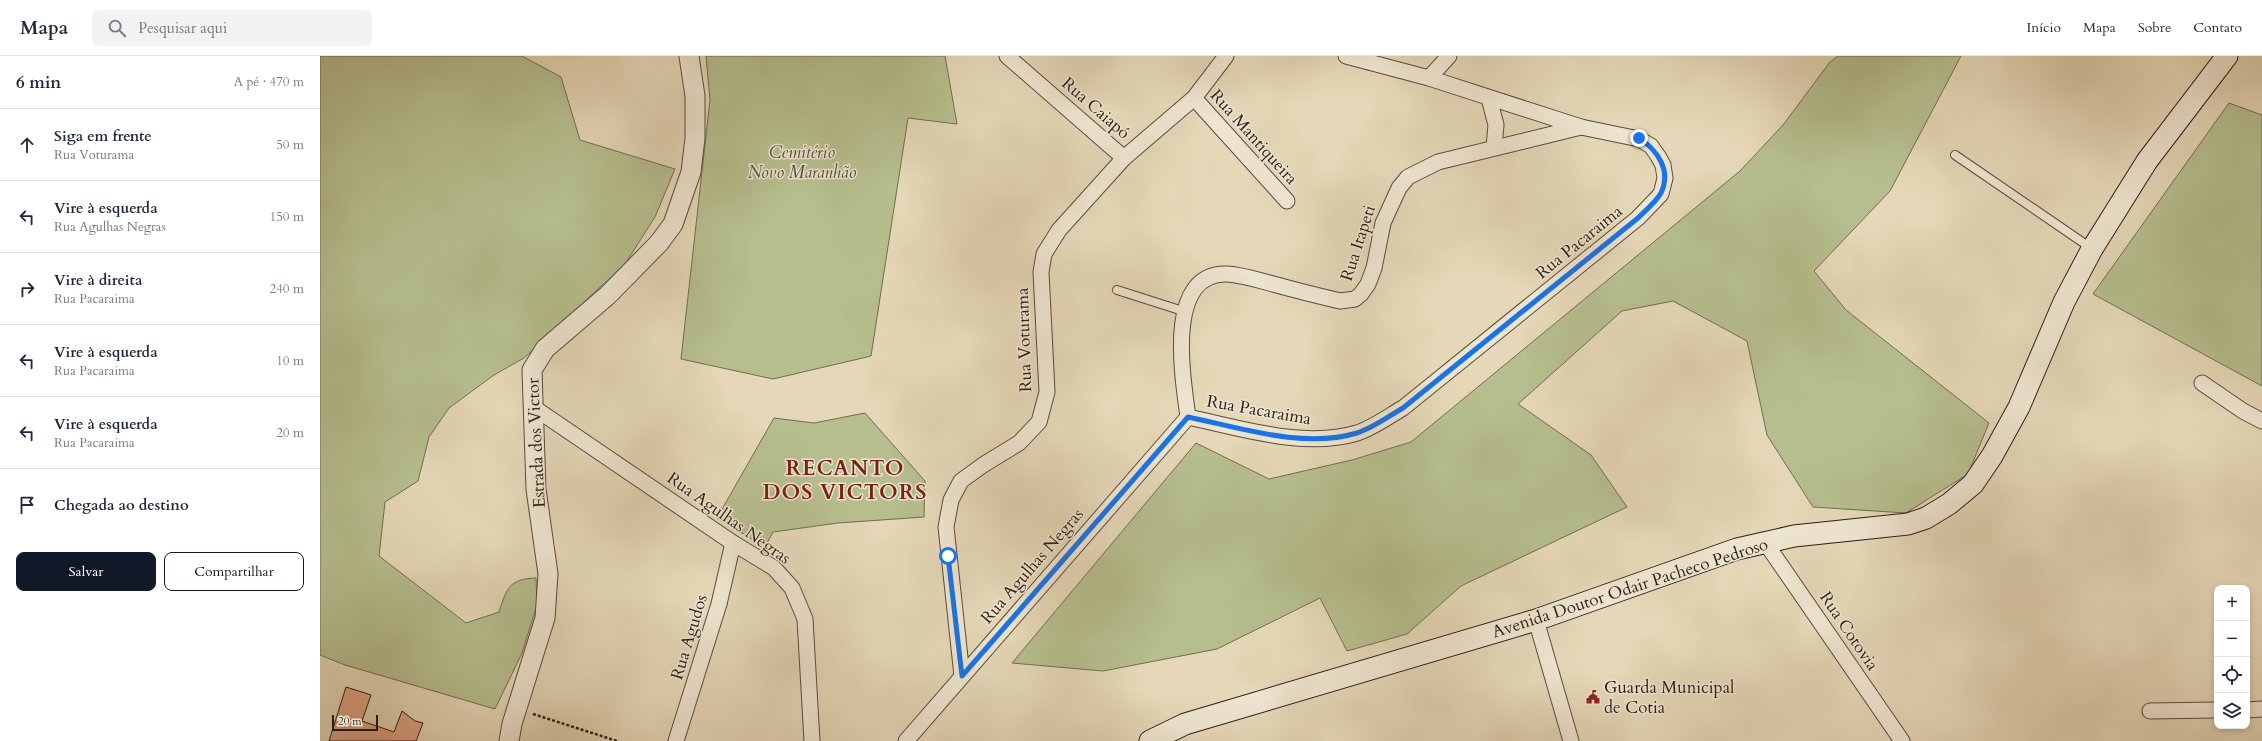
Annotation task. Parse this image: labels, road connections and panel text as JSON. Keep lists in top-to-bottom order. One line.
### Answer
{"streets":{"main road":["Avenida Doutor Odair Pacheco Pedroso"],"street":["Rua Caiapó","Rua Mantiqueira","Rua Pacaraima","Rua Itapeti","Rua Voturama","Estrada dos Victor","Rua Agulhas Negras","Rua Cotovia","Rua Agudos"]},"crossings":[["Rua Caiapó","Rua Voturama"],["Rua Mantiqueira","Rua Voturama"],["Rua Pacaraima","Rua Itapeti"],["Rua Pacaraima","Rua Agulhas Negras"],["Rua Itapeti","Rua Agulhas Negras"],["Rua Voturama","Rua Agulhas Negras"],["Estrada dos Victor","Rua Agulhas Negras"],["Rua Agulhas Negras","Rua Agudos"],["Avenida Doutor Odair Pacheco Pedroso","Rua Cotovia"]],"districts":["RECANTO DOS VICTORS"],"parks":["Cemitério Novo Maranhão"],"places":{"public building":["Guarda Municipal de Cotia"]},"scale_bar":"20 m","page":{"header":"Mapa","search":"Pesquisar aqui","nav":["Início","Mapa","Sobre","Contato"],"heading":["6 min","A pé · 470 m"],"list":[["Siga em frente","Rua Voturama","50 m"],["Vire à esquerda","Rua Agulhas Negras","150 m"],["Vire à direita","Rua Pacaraima","240 m"],["Vire à esquerda","Rua Pacaraima","10 m"],["Vire à esquerda","Rua Pacaraima","20 m"],"Chegada ao destino"],"buttons":["Salvar","Compartilhar"],"map_buttons":["+","−"],"scale":"20 m"}}
